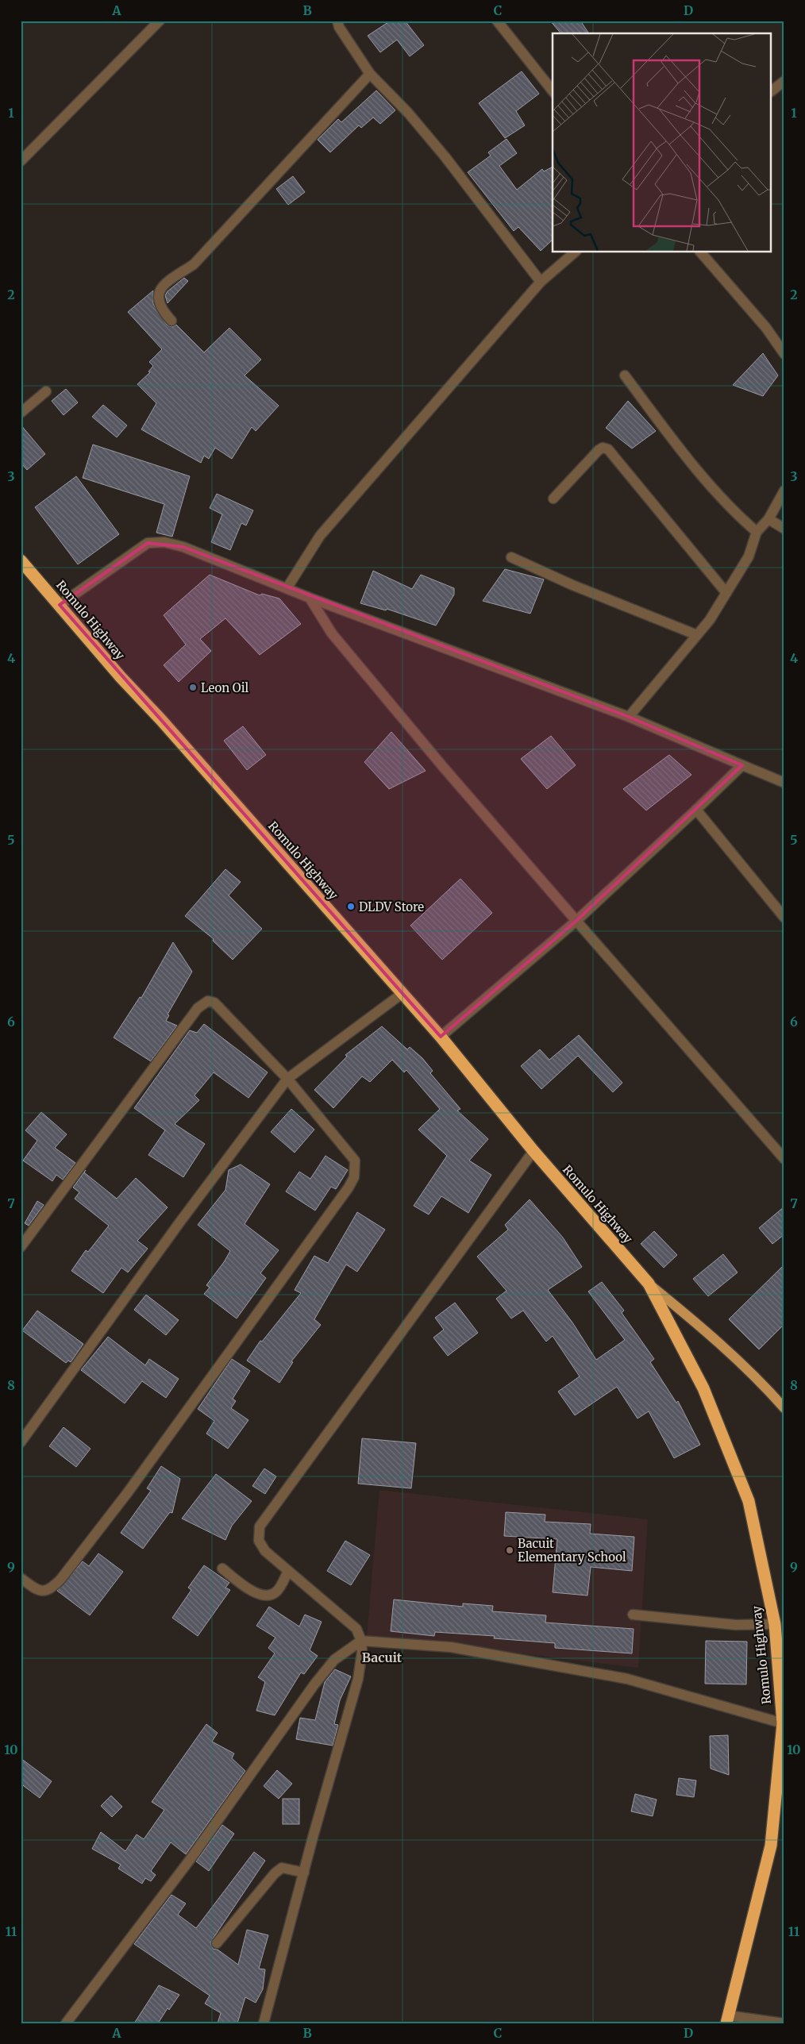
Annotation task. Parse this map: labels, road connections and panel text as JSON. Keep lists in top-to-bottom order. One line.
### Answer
{"streets":{"highway":["Romulo Highway"]},"districts":["Bacuit"],"places":["Leon Oil","DLDV Store","Bacuit Elementary School"],"grid":{"columns":["A","B","C","D"],"rows":["1","2","3","4","5","6","7","8","9","10","11"]}}
